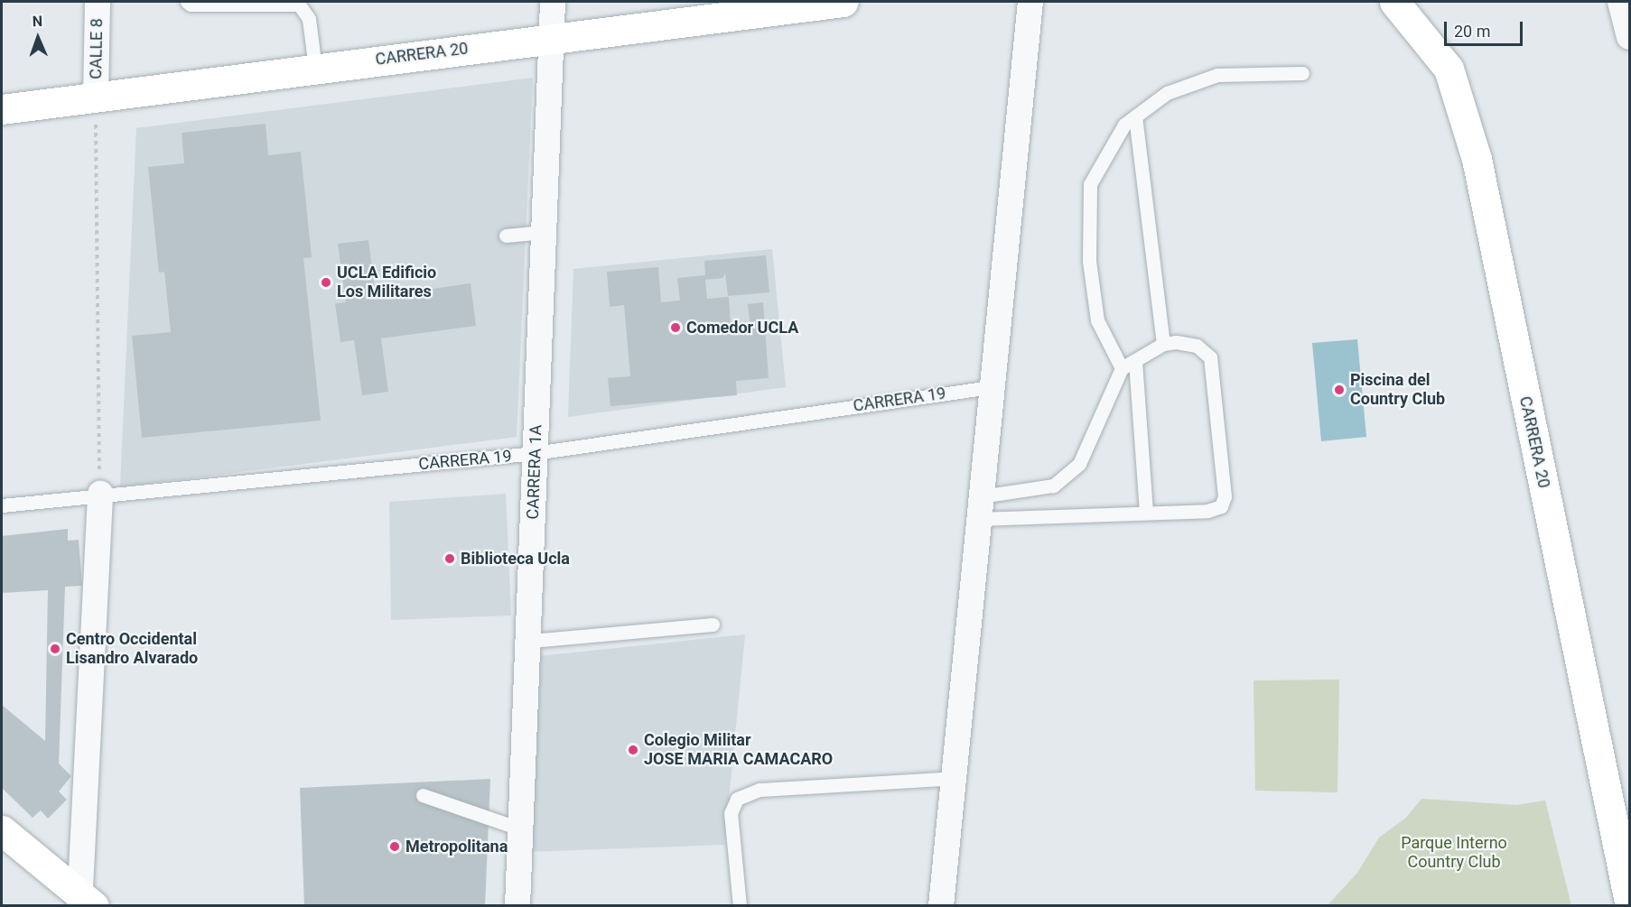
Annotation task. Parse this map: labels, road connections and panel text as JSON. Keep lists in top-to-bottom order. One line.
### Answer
{"streets":{"street":["CALLE 8","CARRERA 20","CARRERA 1A"],"lane":["CARRERA 19"]},"crossings":[["CALLE 8","CARRERA 20"],["CARRERA 20","CARRERA 1A"],["CARRERA 19","CARRERA 1A"]],"parks":["Parque Interno Country Club"],"places":["UCLA Edificio Los Militares","Comedor UCLA","Piscina del Country Club","Biblioteca Ucla","Centro Occidental Lisandro Alvarado","Colegio Militar JOSE MARIA CAMACARO","Metropolitana"],"scale_bar":"20 m","north":"top"}
